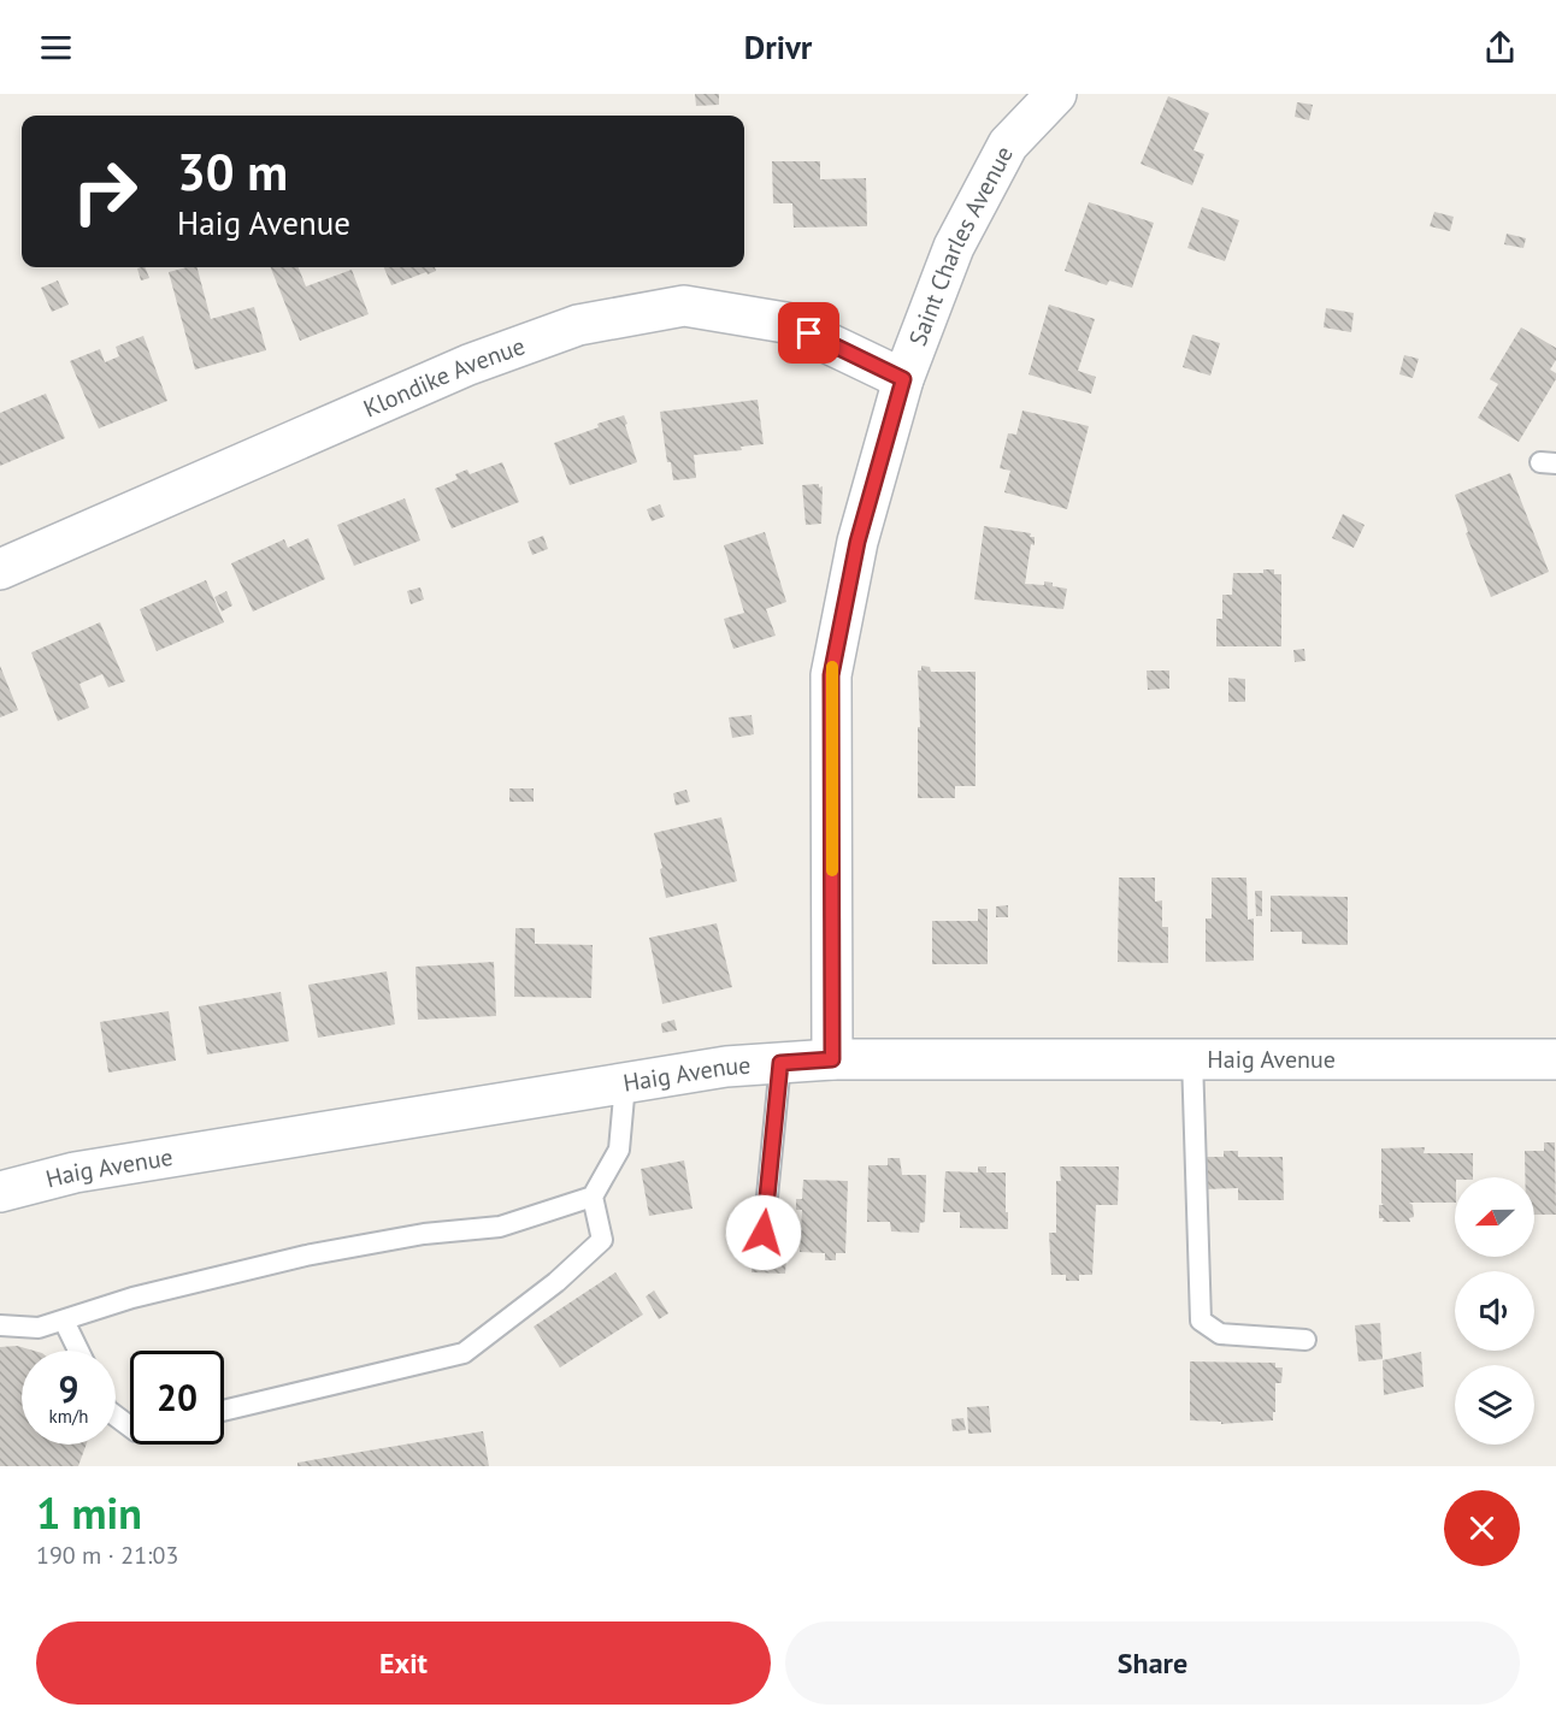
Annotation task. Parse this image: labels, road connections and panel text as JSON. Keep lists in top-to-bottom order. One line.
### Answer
{"streets":{"street":["Saint Charles Avenue","Klondike Avenue","Haig Avenue"]},"crossings":[["Saint Charles Avenue","Klondike Avenue"],["Saint Charles Avenue","Haig Avenue"]],"north":"left","page":{"header":"Drivr","turn":["30 m","Haig Avenue"],"speed":"9 km/h","limit":"20","heading":["1 min","190 m · 21:03"],"buttons":["Exit","Share"]}}
